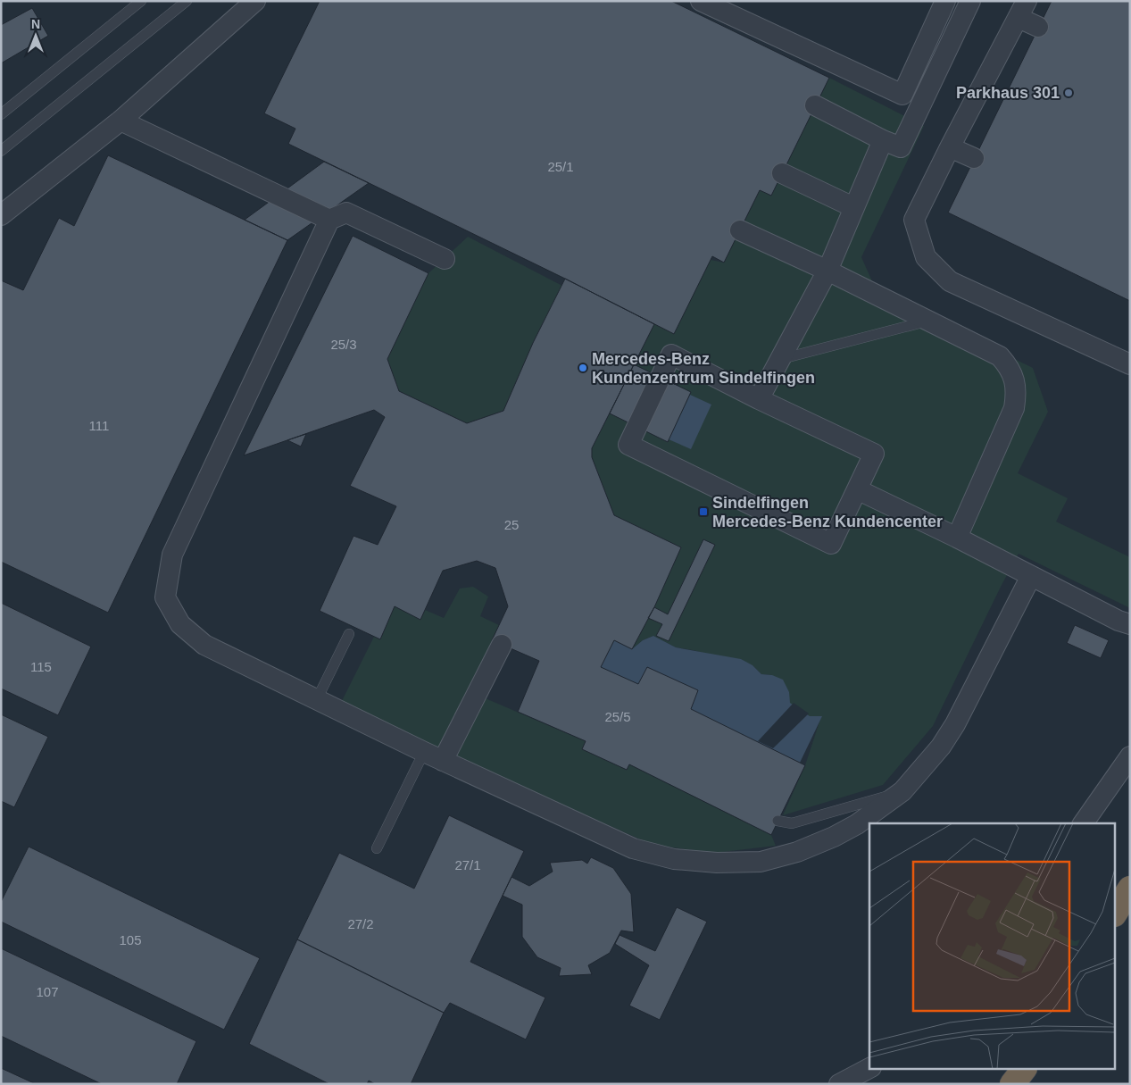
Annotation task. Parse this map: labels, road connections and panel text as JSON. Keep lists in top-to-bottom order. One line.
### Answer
{"places":{"other":["Parkhaus 301","Mercedes-Benz Kundenzentrum Sindelfingen"],"transit":["Sindelfingen Mercedes-Benz Kundencenter"]},"house_numbers":["25/1","25/3","111","25","115","25/5","27/1","27/2","105","107"],"north":"top"}
